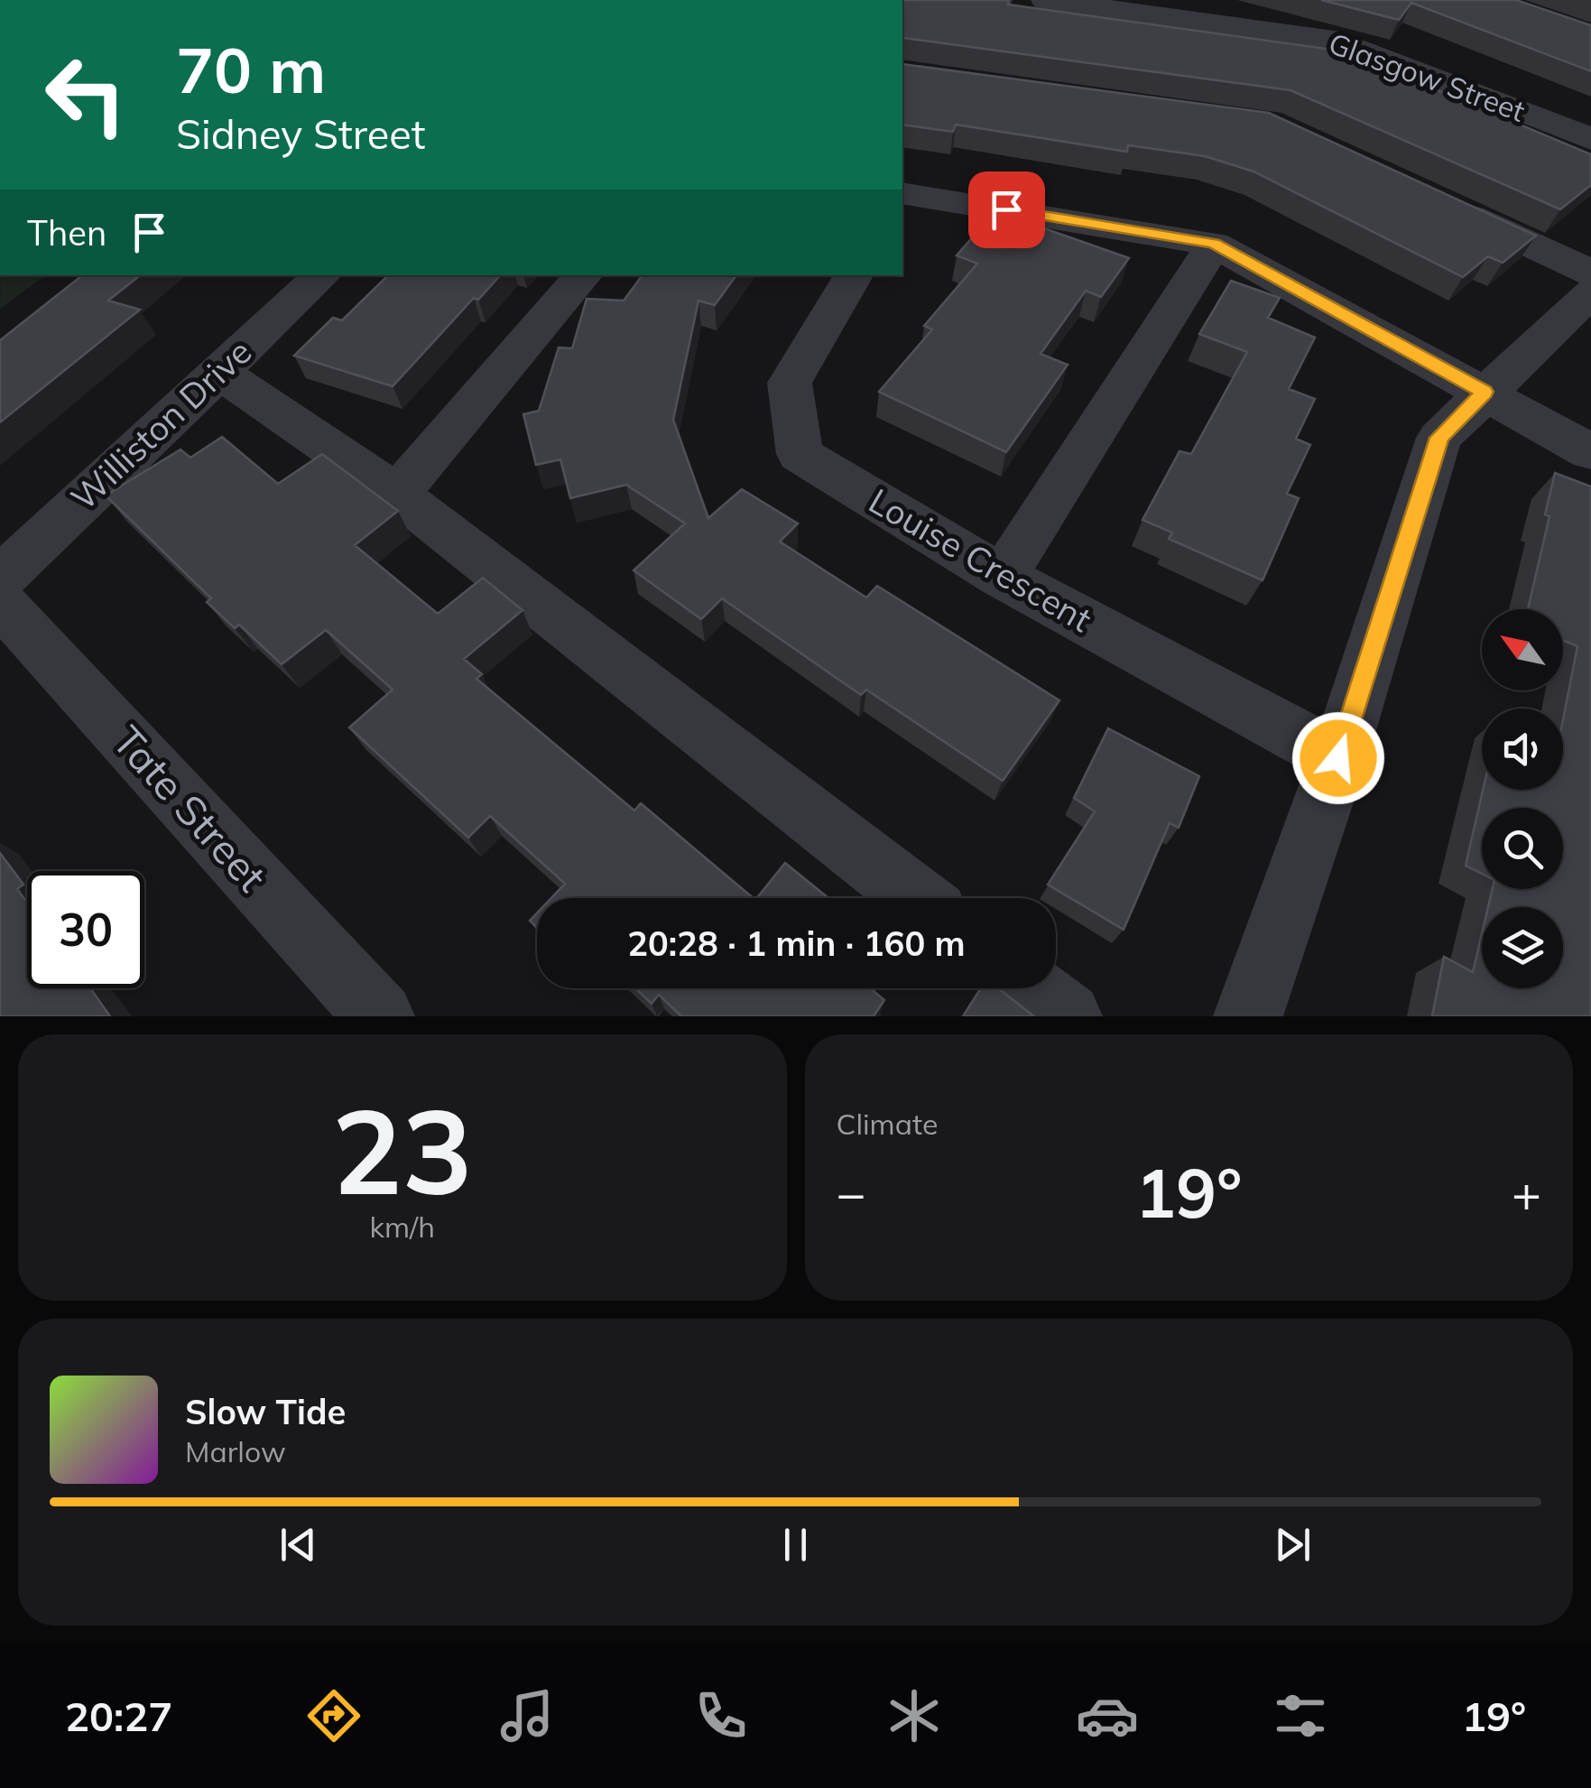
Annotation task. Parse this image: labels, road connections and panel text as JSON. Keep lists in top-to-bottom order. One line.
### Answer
{"streets":{"street":["Glasgow Street","Williston Drive","Louise Crescent","Tate Street"]},"north":"top left","page":{"turn":["70 m","Sidney Street"],"then":"Then","limit":"30","trip":"20:28 · 1 min · 160 m","tile":[["23","km/h"],"Climate"],"heat":["−","19°","+"],"song":["Slow Tide","Marlow"],"tabs":["20:27","19°"]}}
